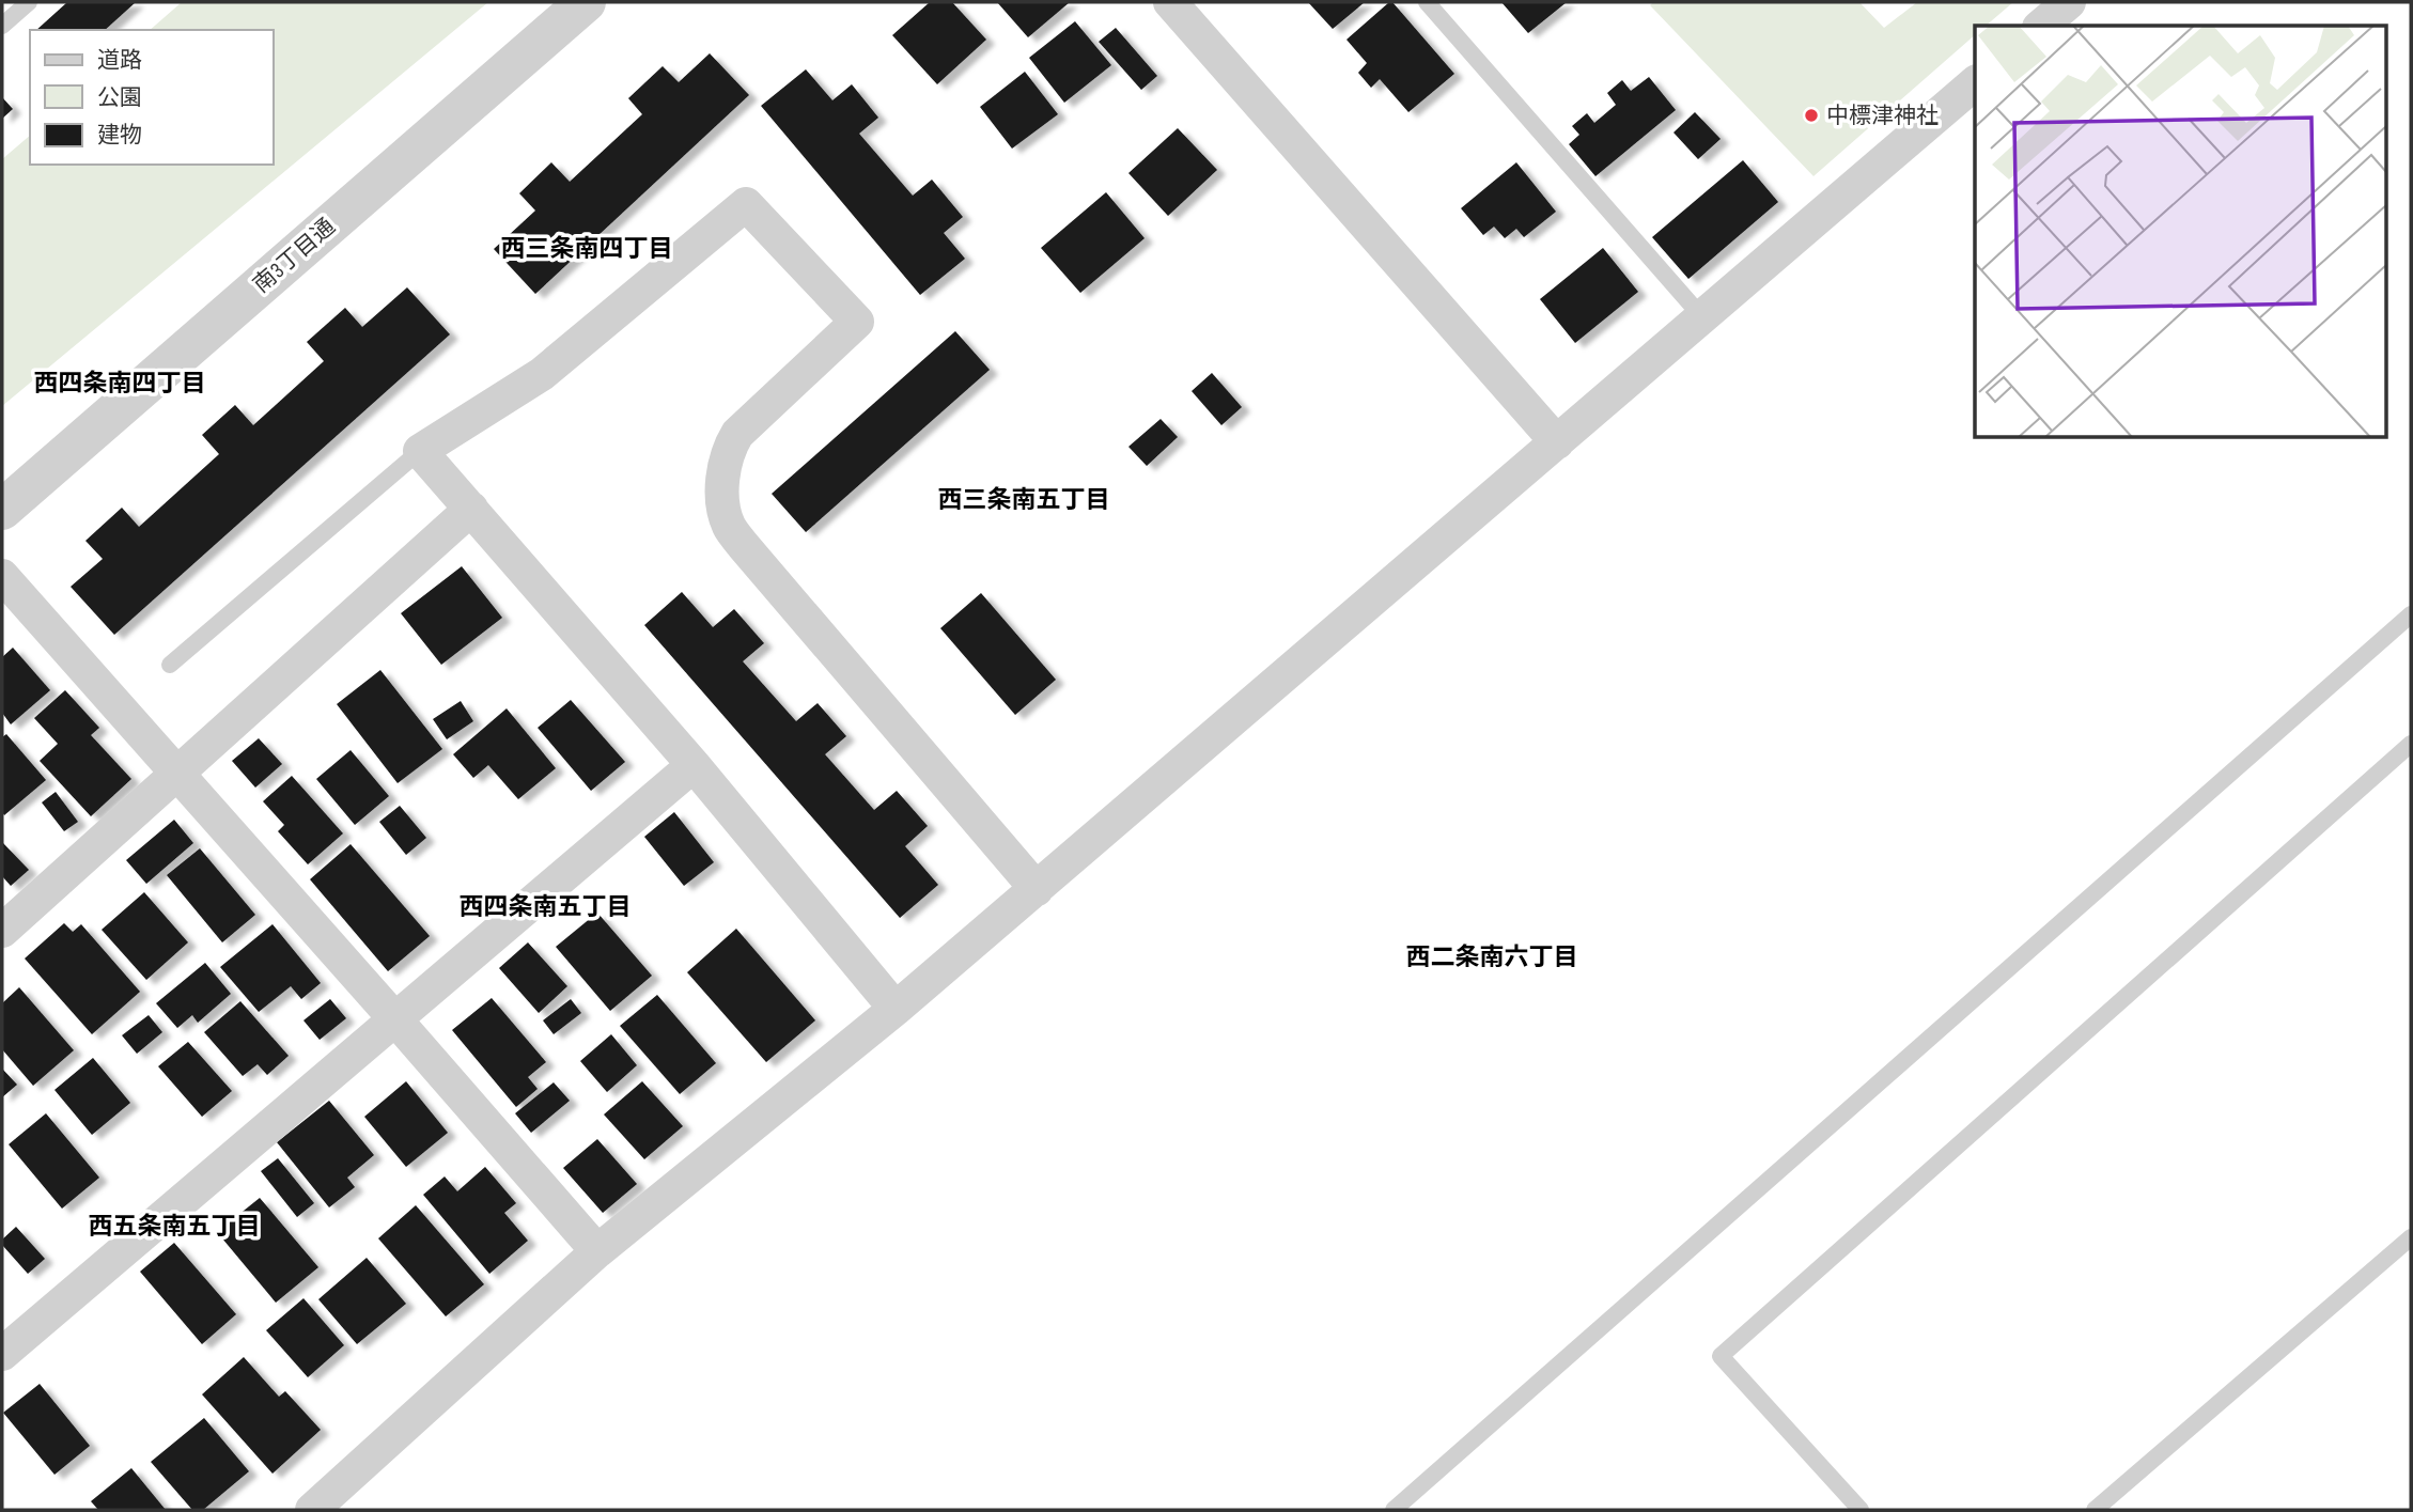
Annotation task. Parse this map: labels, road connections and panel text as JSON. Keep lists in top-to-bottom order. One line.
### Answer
{"streets":{"street":["南3丁目通"]},"districts":["西三条南四丁目","西四条南四丁目","西三条南五丁目","西四条南五丁目","西二条南六丁目","西五条南五丁目"],"places":["中標津神社"],"legend":["道路","公園","建物"]}
